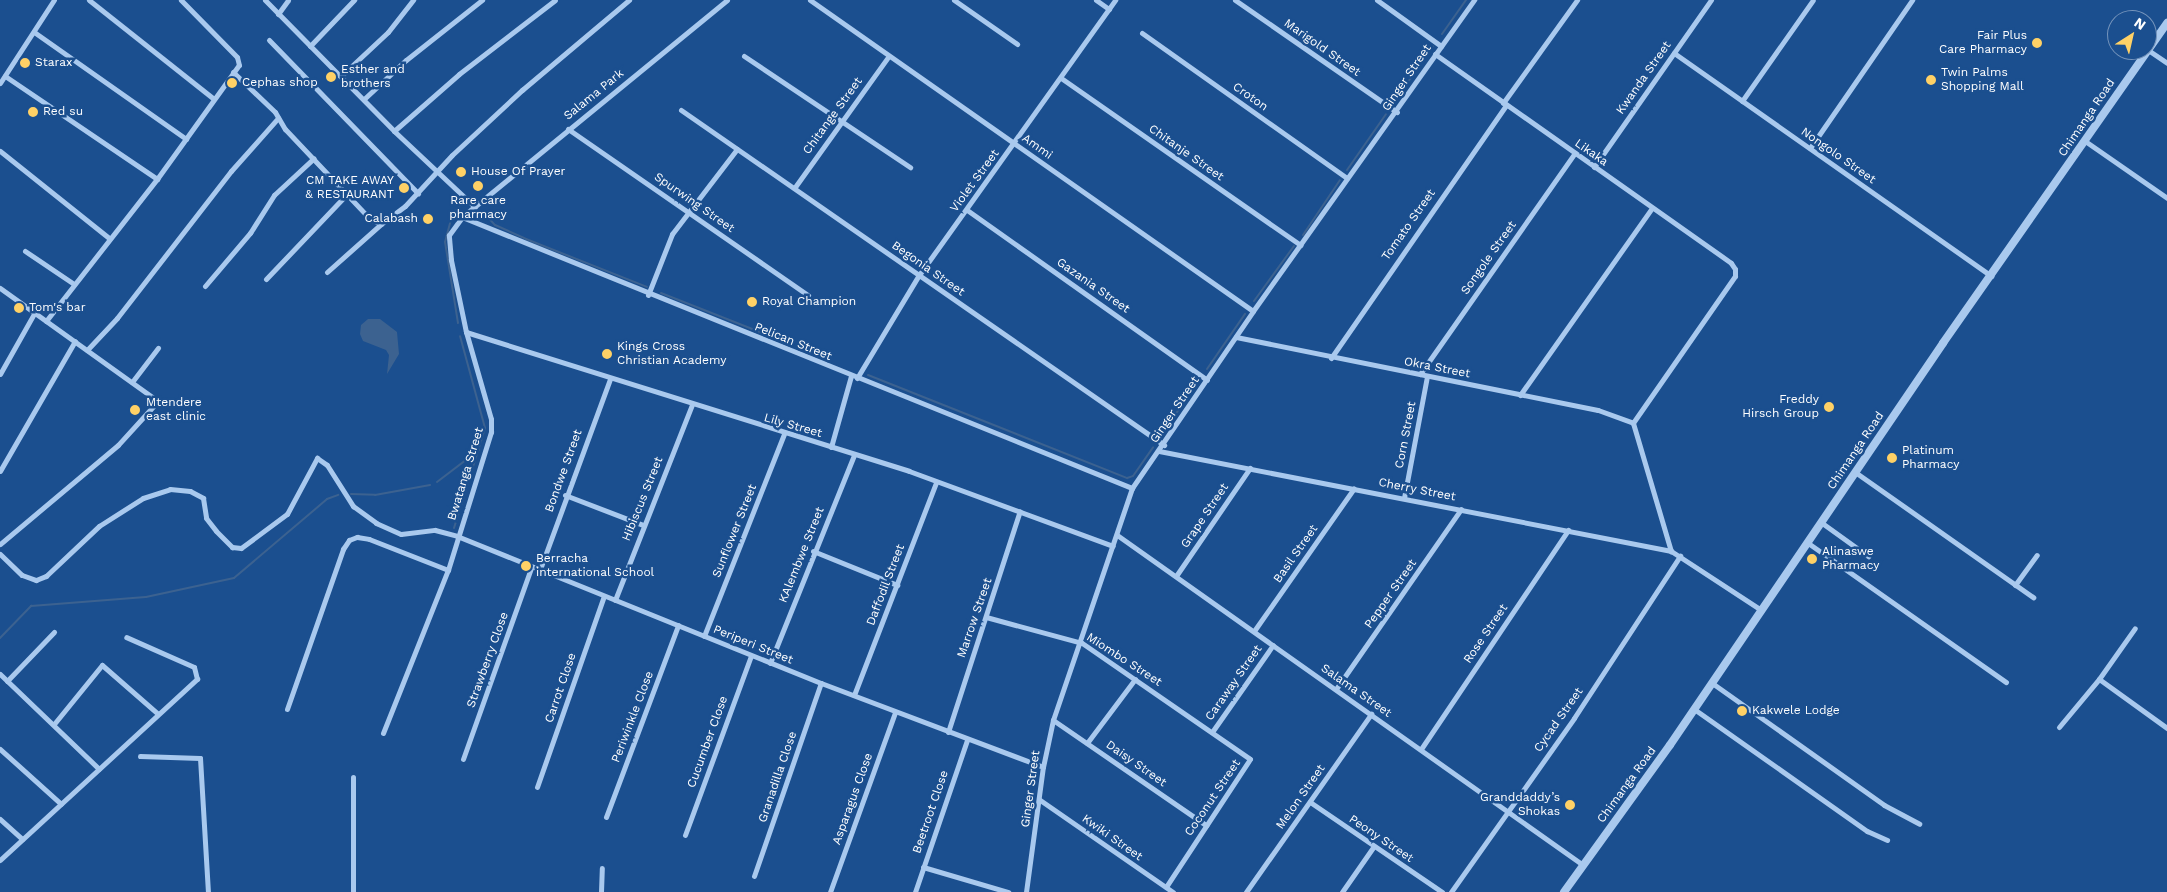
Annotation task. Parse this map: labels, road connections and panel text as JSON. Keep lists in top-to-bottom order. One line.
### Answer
{"streets":{"street":["Marigold Street","Ginger Street","Kwanda Street","Salama Park","Croton","Chitange Street","Chimanga Road","Ammi","Chitanje Street","Likaka","Nongolo Street","Violet Street","Spurwing Street","Tomato Street","Songole Street","Begonia Street","Gazania Street","Pelican Street","Okra Street","Lily Street","Corn Street","Bondwe Street","Bwatanga Street","Cherry Street","Hibiscus Street","Grape Street","Sunflower Street","Basil Street","KAlembwe Street","Daffodil Street","Pepper Street","Marrow Street","Rose Street","Periperi Street","Strawberry Close","Miombo Street","Caraway Street","Carrot Close","Salama Street","Periwinkle Close","Cycad Street","Cucumber Close","Daisy Street","Granadilla Close","Melon Street","Coconut Street","Asparagus Close","Beetroot Close","Kwiki Street","Peony Street"]},"crossings":[["Marigold Street","Ginger Street"],["Ginger Street","Croton"],["Ginger Street","Ammi"],["Ginger Street","Chitanje Street"],["Ginger Street","Likaka"],["Ginger Street","Begonia Street"],["Ginger Street","Gazania Street"],["Ginger Street","Pelican Street"],["Ginger Street","Okra Street"],["Ginger Street","Lily Street"],["Ginger Street","Cherry Street"],["Ginger Street","Periperi Street"],["Ginger Street","Miombo Street"],["Ginger Street","Salama Street"],["Ginger Street","Daisy Street"],["Ginger Street","Kwiki Street"],["Kwanda Street","Likaka"],["Kwanda Street","Nongolo Street"],["Salama Park","Spurwing Street"],["Chitange Street","Ammi"],["Chitange Street","Begonia Street"],["Chimanga Road","Nongolo Street"],["Chimanga Road","Cherry Street"],["Chimanga Road","Salama Street"],["Ammi","Violet Street"],["Chitanje Street","Violet Street"],["Likaka","Tomato Street"],["Likaka","Songole Street"],["Likaka","Okra Street"],["Violet Street","Begonia Street"],["Violet Street","Gazania Street"],["Violet Street","Pelican Street"],["Violet Street","Lily Street"],["Tomato Street","Okra Street"],["Songole Street","Okra Street"],["Pelican Street","Bwatanga Street"],["Okra Street","Corn Street"],["Lily Street","Bondwe Street"],["Lily Street","Bwatanga Street"],["Lily Street","Hibiscus Street"],["Lily Street","Sunflower Street"],["Lily Street","KAlembwe Street"],["Lily Street","Daffodil Street"],["Lily Street","Marrow Street"],["Corn Street","Cherry Street"],["Bondwe Street","Periperi Street"],["Bwatanga Street","Periperi Street"],["Cherry Street","Grape Street"],["Cherry Street","Basil Street"],["Cherry Street","Pepper Street"],["Cherry Street","Rose Street"],["Cherry Street","Cycad Street"],["Hibiscus Street","Periperi Street"],["Grape Street","Salama Street"],["Sunflower Street","Periperi Street"],["Basil Street","Salama Street"],["KAlembwe Street","Periperi Street"],["Daffodil Street","Periperi Street"],["Pepper Street","Salama Street"],["Marrow Street","Periperi Street"],["Marrow Street","Miombo Street"],["Rose Street","Salama Street"],["Periperi Street","Strawberry Close"],["Periperi Street","Carrot Close"],["Periperi Street","Periwinkle Close"],["Periperi Street","Cucumber Close"],["Periperi Street","Granadilla Close"],["Periperi Street","Asparagus Close"],["Periperi Street","Beetroot Close"],["Miombo Street","Caraway Street"],["Miombo Street","Coconut Street"],["Caraway Street","Salama Street"],["Caraway Street","Coconut Street"],["Salama Street","Cycad Street"],["Salama Street","Melon Street"],["Daisy Street","Coconut Street"],["Melon Street","Peony Street"],["Coconut Street","Kwiki Street"]],"places":["Fair Plus Care Pharmacy","Starax","Esther and brothers","Twin Palms Shopping Mall","Cephas shop","Red su","House Of Prayer","Rare care pharmacy","CM TAKE AWAY & RESTAURANT","Calabash","Royal Champion","Tom's bar","Kings Cross Christian Academy","Freddy Hirsch Group","Mtendere east clinic","Platinum Pharmacy","Alinaswe Pharmacy","Berracha international School","Kakwele Lodge","Granddaddy’s Shokas"],"north":"top right"}
